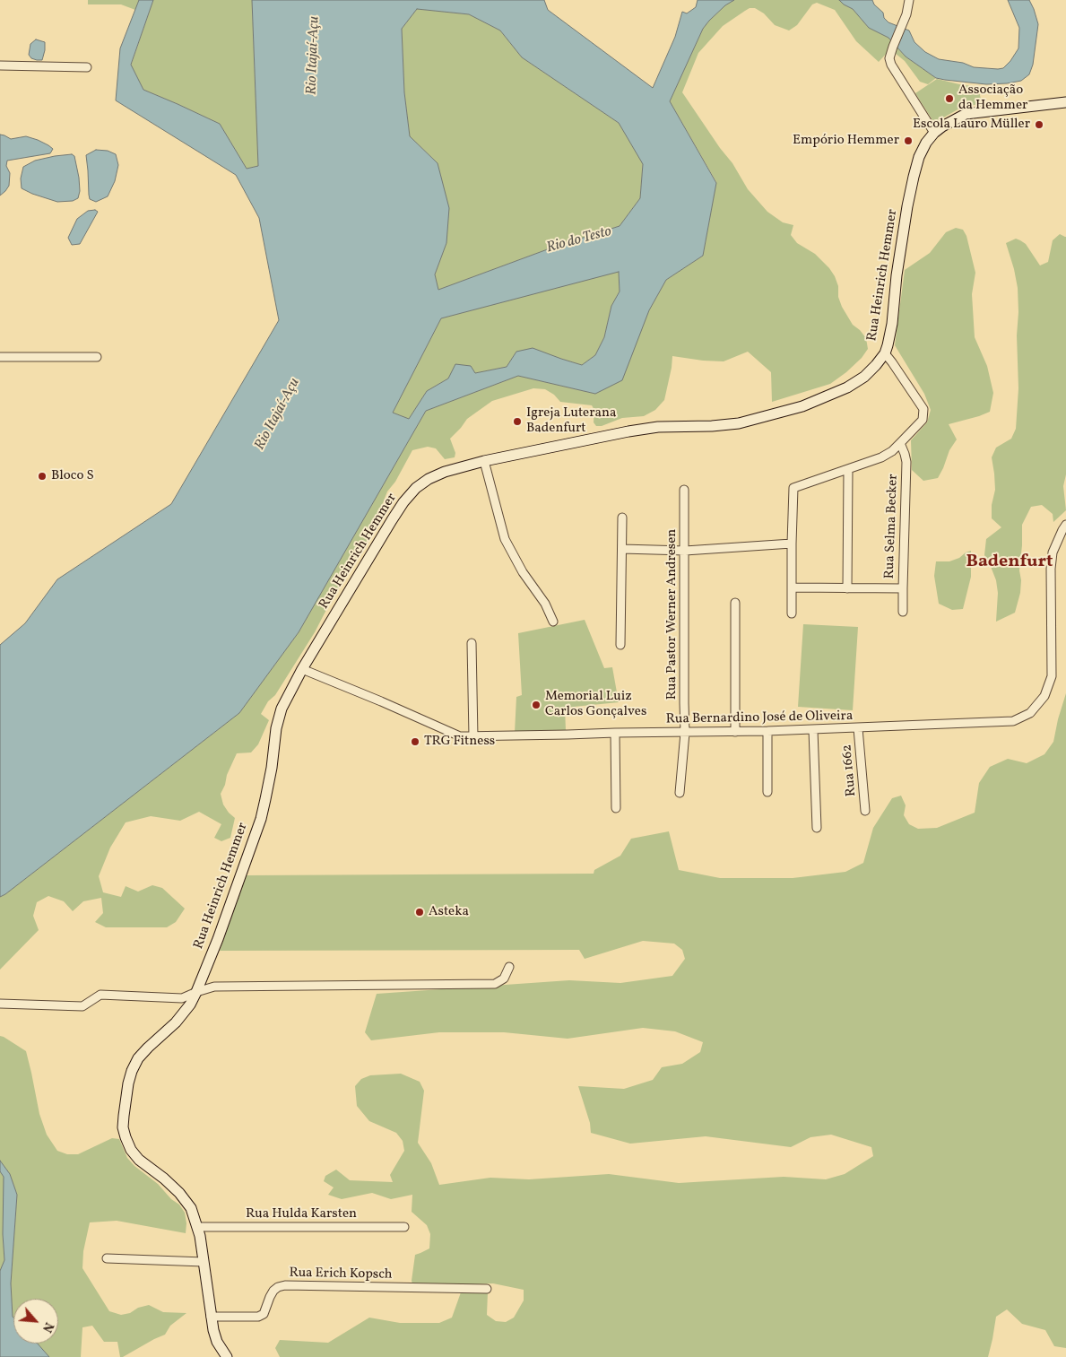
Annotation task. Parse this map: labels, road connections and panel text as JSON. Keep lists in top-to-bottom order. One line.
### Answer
{"streets":{"street":["Rua Heinrich Hemmer","Rua Selma Becker","Rua Pastor Werner Andresen","Rua Bernardino José de Oliveira","Rua 1662","Rua Hulda Karsten","Rua Erich Kopsch"]},"crossings":[["Rua Heinrich Hemmer","Rua Bernardino José de Oliveira"],["Rua Heinrich Hemmer","Rua Hulda Karsten"],["Rua Heinrich Hemmer","Rua Erich Kopsch"],["Rua Pastor Werner Andresen","Rua Bernardino José de Oliveira"],["Rua Bernardino José de Oliveira","Rua 1662"]],"districts":["Badenfurt"],"water":["Rio Itajaí-Açu","Rio do Testo"],"places":["Associação da Hemmer","Escola Lauro Müller","Empório Hemmer","Igreja Luterana Badenfurt","Bloco S","Memorial Luiz Carlos Gonçalves","TRG Fitness","Asteka"],"north":"bottom right"}
